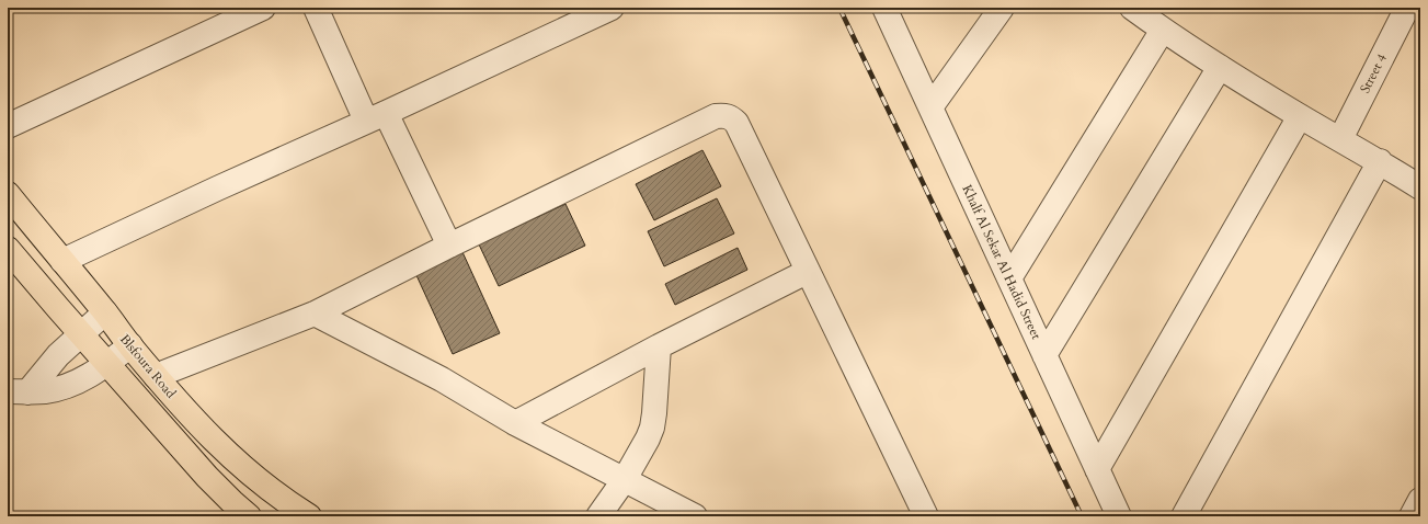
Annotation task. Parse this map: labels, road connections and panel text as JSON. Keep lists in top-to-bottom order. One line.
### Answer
{"streets":{"main road":["Blsfoura Road"],"street":["Street 4","Khalf Al Sekat Al Hadid Street"]}}
